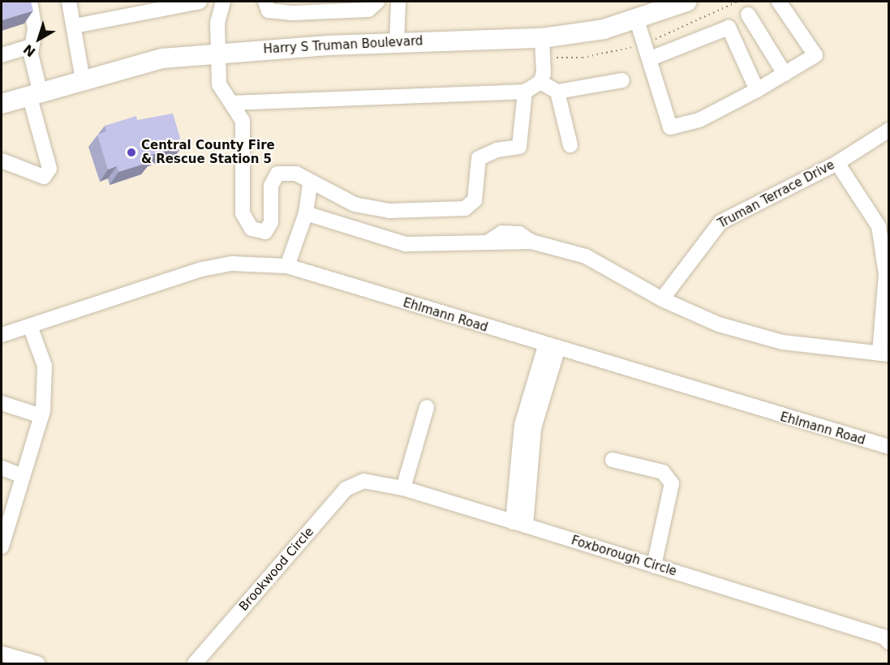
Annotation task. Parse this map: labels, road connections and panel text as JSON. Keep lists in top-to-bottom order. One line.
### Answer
{"streets":{"main road":["Harry S Truman Boulevard"],"street":["Truman Terrace Drive","Ehlmann Road","Foxborough Circle","Brookwood Circle"]},"crossings":[["Foxborough Circle","Brookwood Circle"]],"places":["Central County Fire & Rescue Station 5"],"north":"bottom left"}
